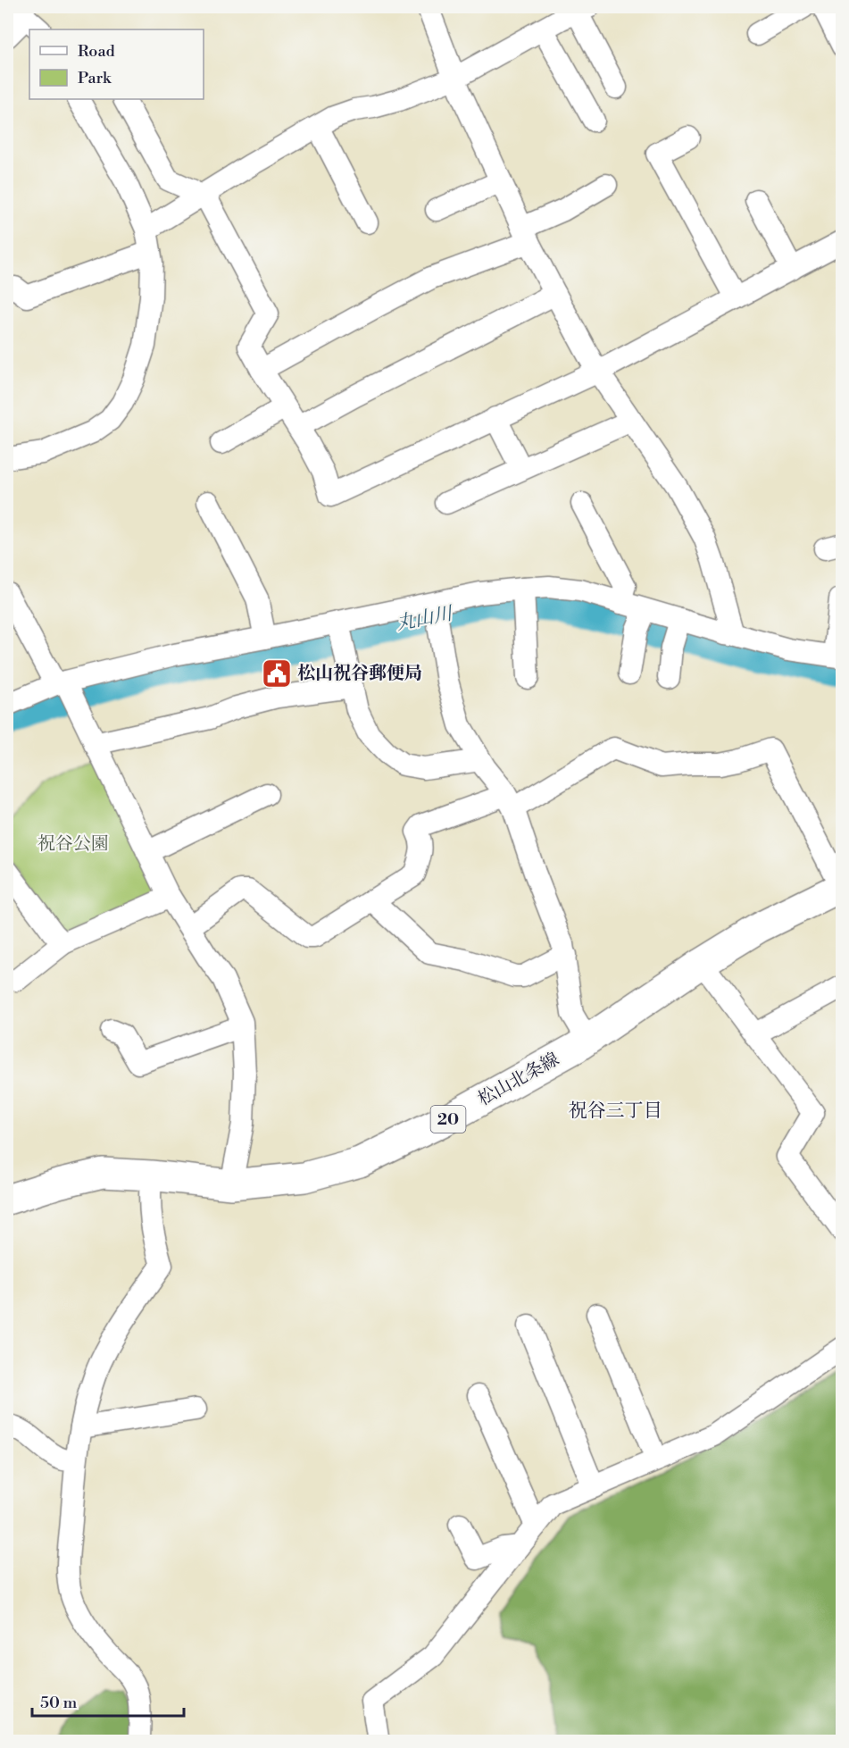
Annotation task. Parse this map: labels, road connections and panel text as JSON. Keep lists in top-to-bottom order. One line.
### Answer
{"streets":{"main road":["松山北条線","20"]},"districts":["祝谷三丁目"],"water":["丸山川"],"parks":["祝谷公園"],"places":{"public building":["松山祝谷郵便局"]},"legend":["Road","Park"],"scale_bar":"50 m"}
